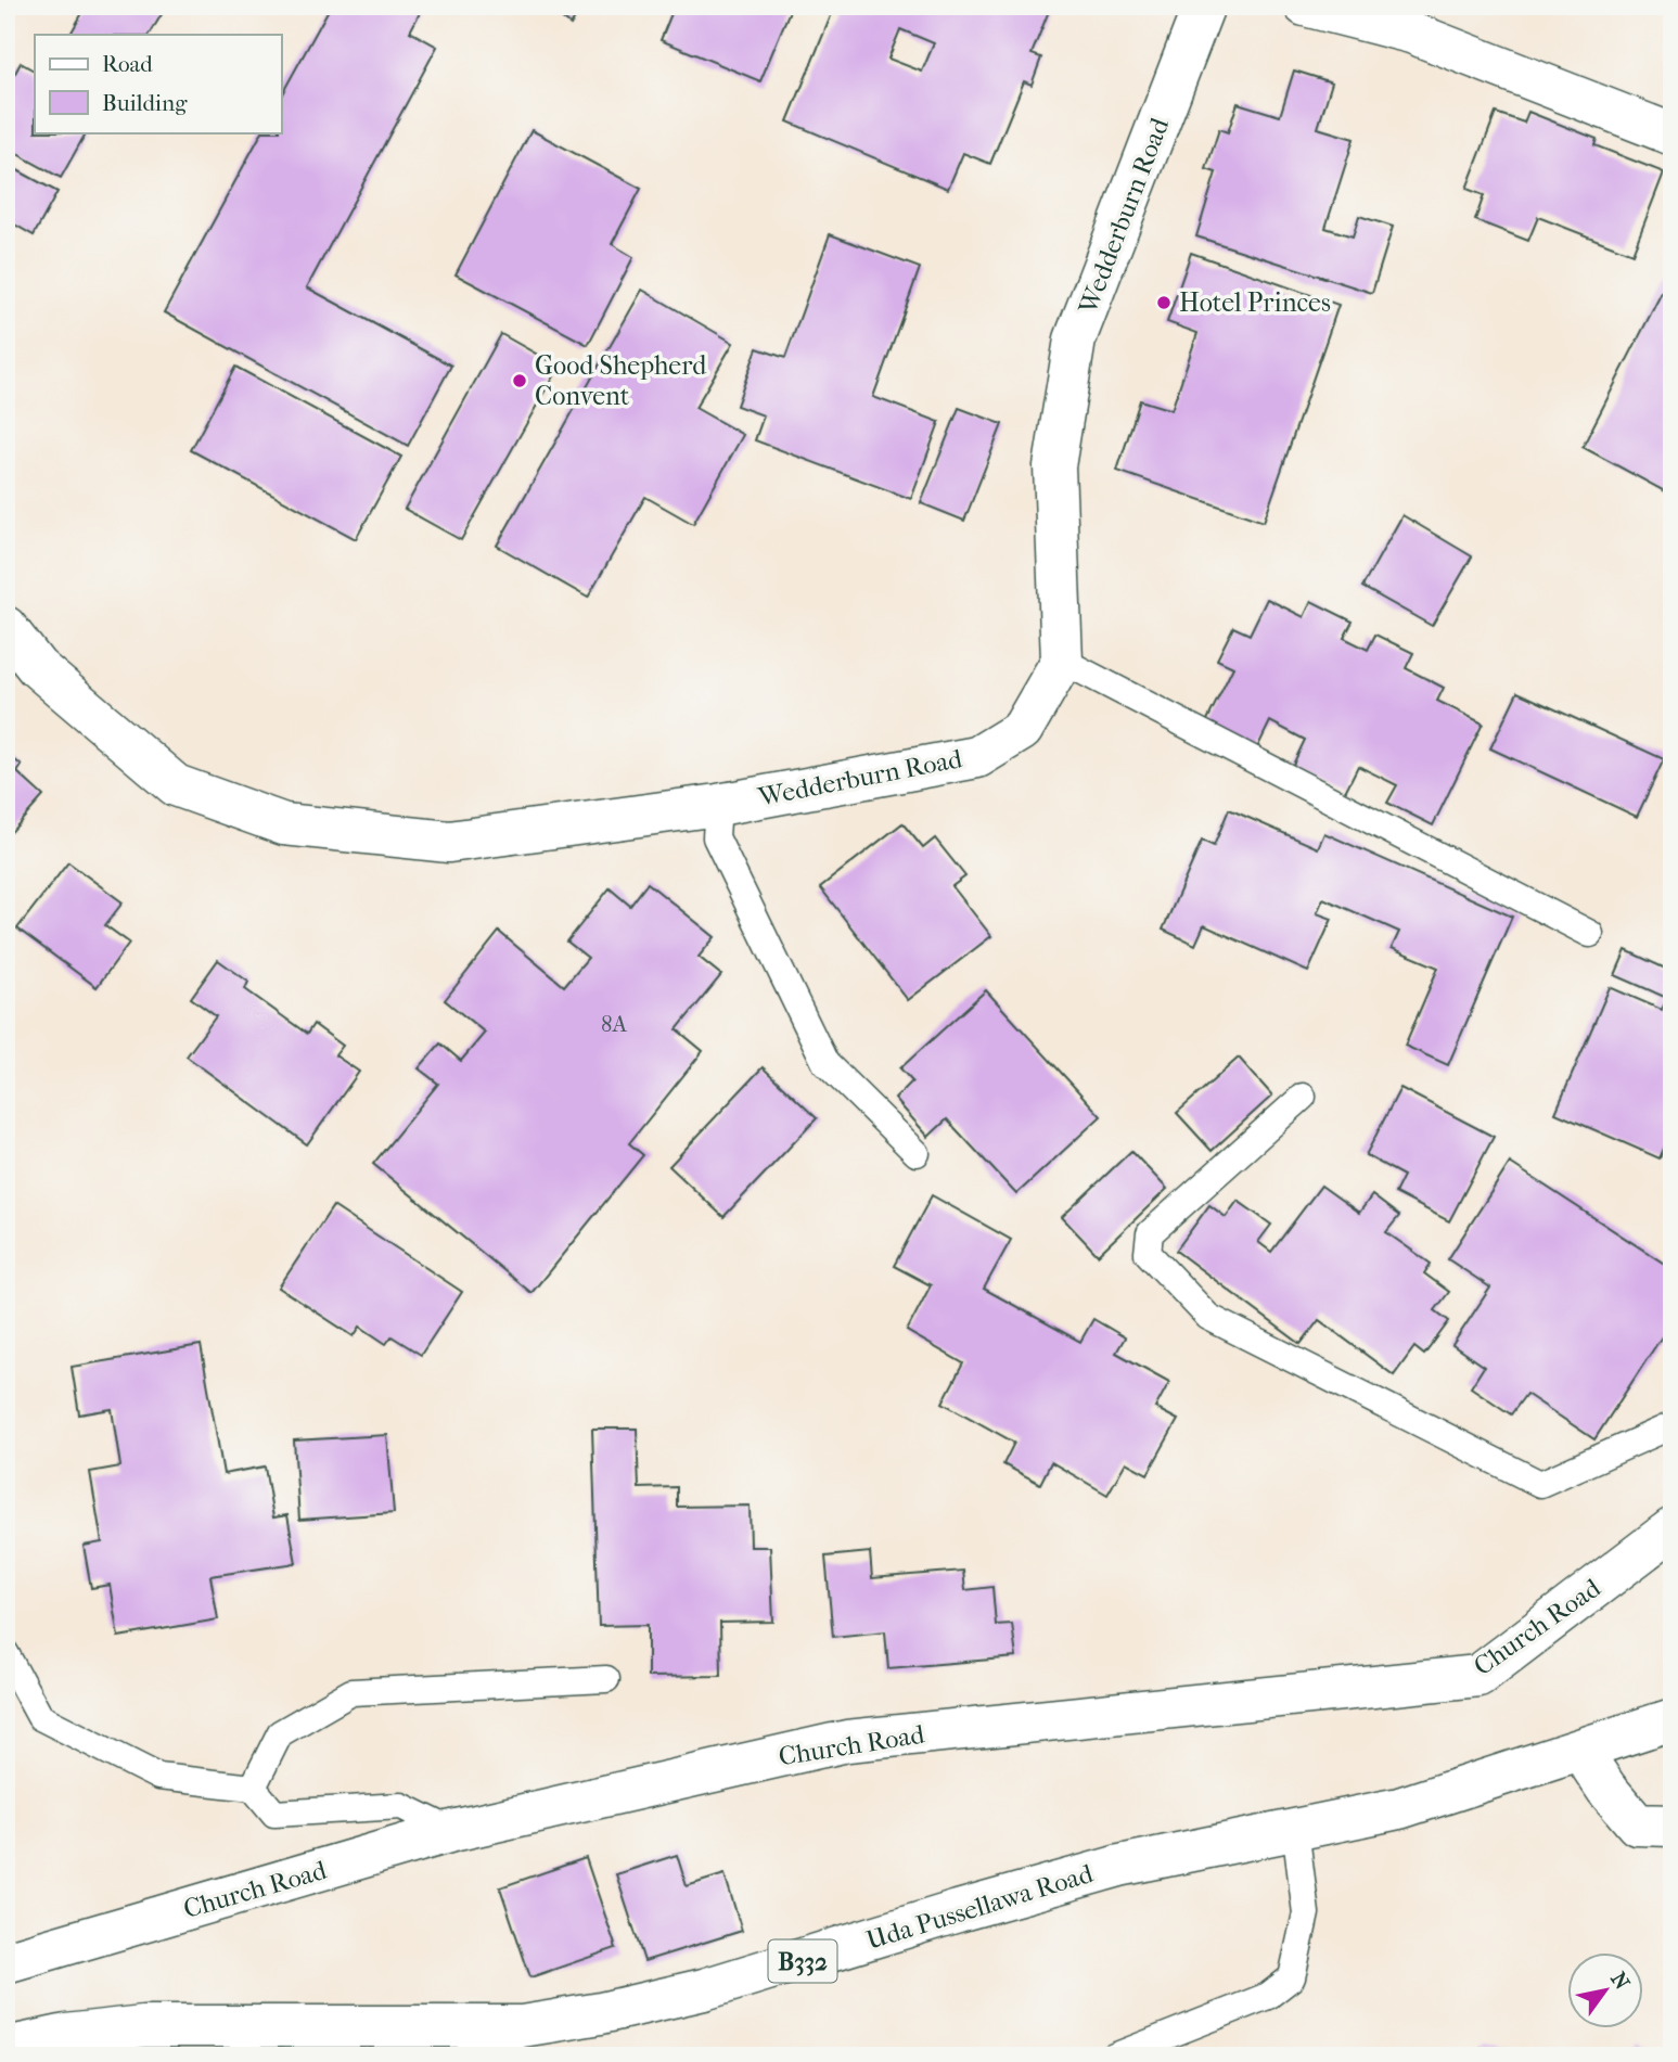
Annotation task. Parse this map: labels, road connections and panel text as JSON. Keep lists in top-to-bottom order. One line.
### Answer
{"streets":{"street":["Wedderburn Road","Church Road","Uda Pussellawa Road","B332"]},"places":["Hotel Princes","Good Shepherd Convent"],"house_numbers":["8A"],"legend":["Road","Building"],"north":"top right"}
